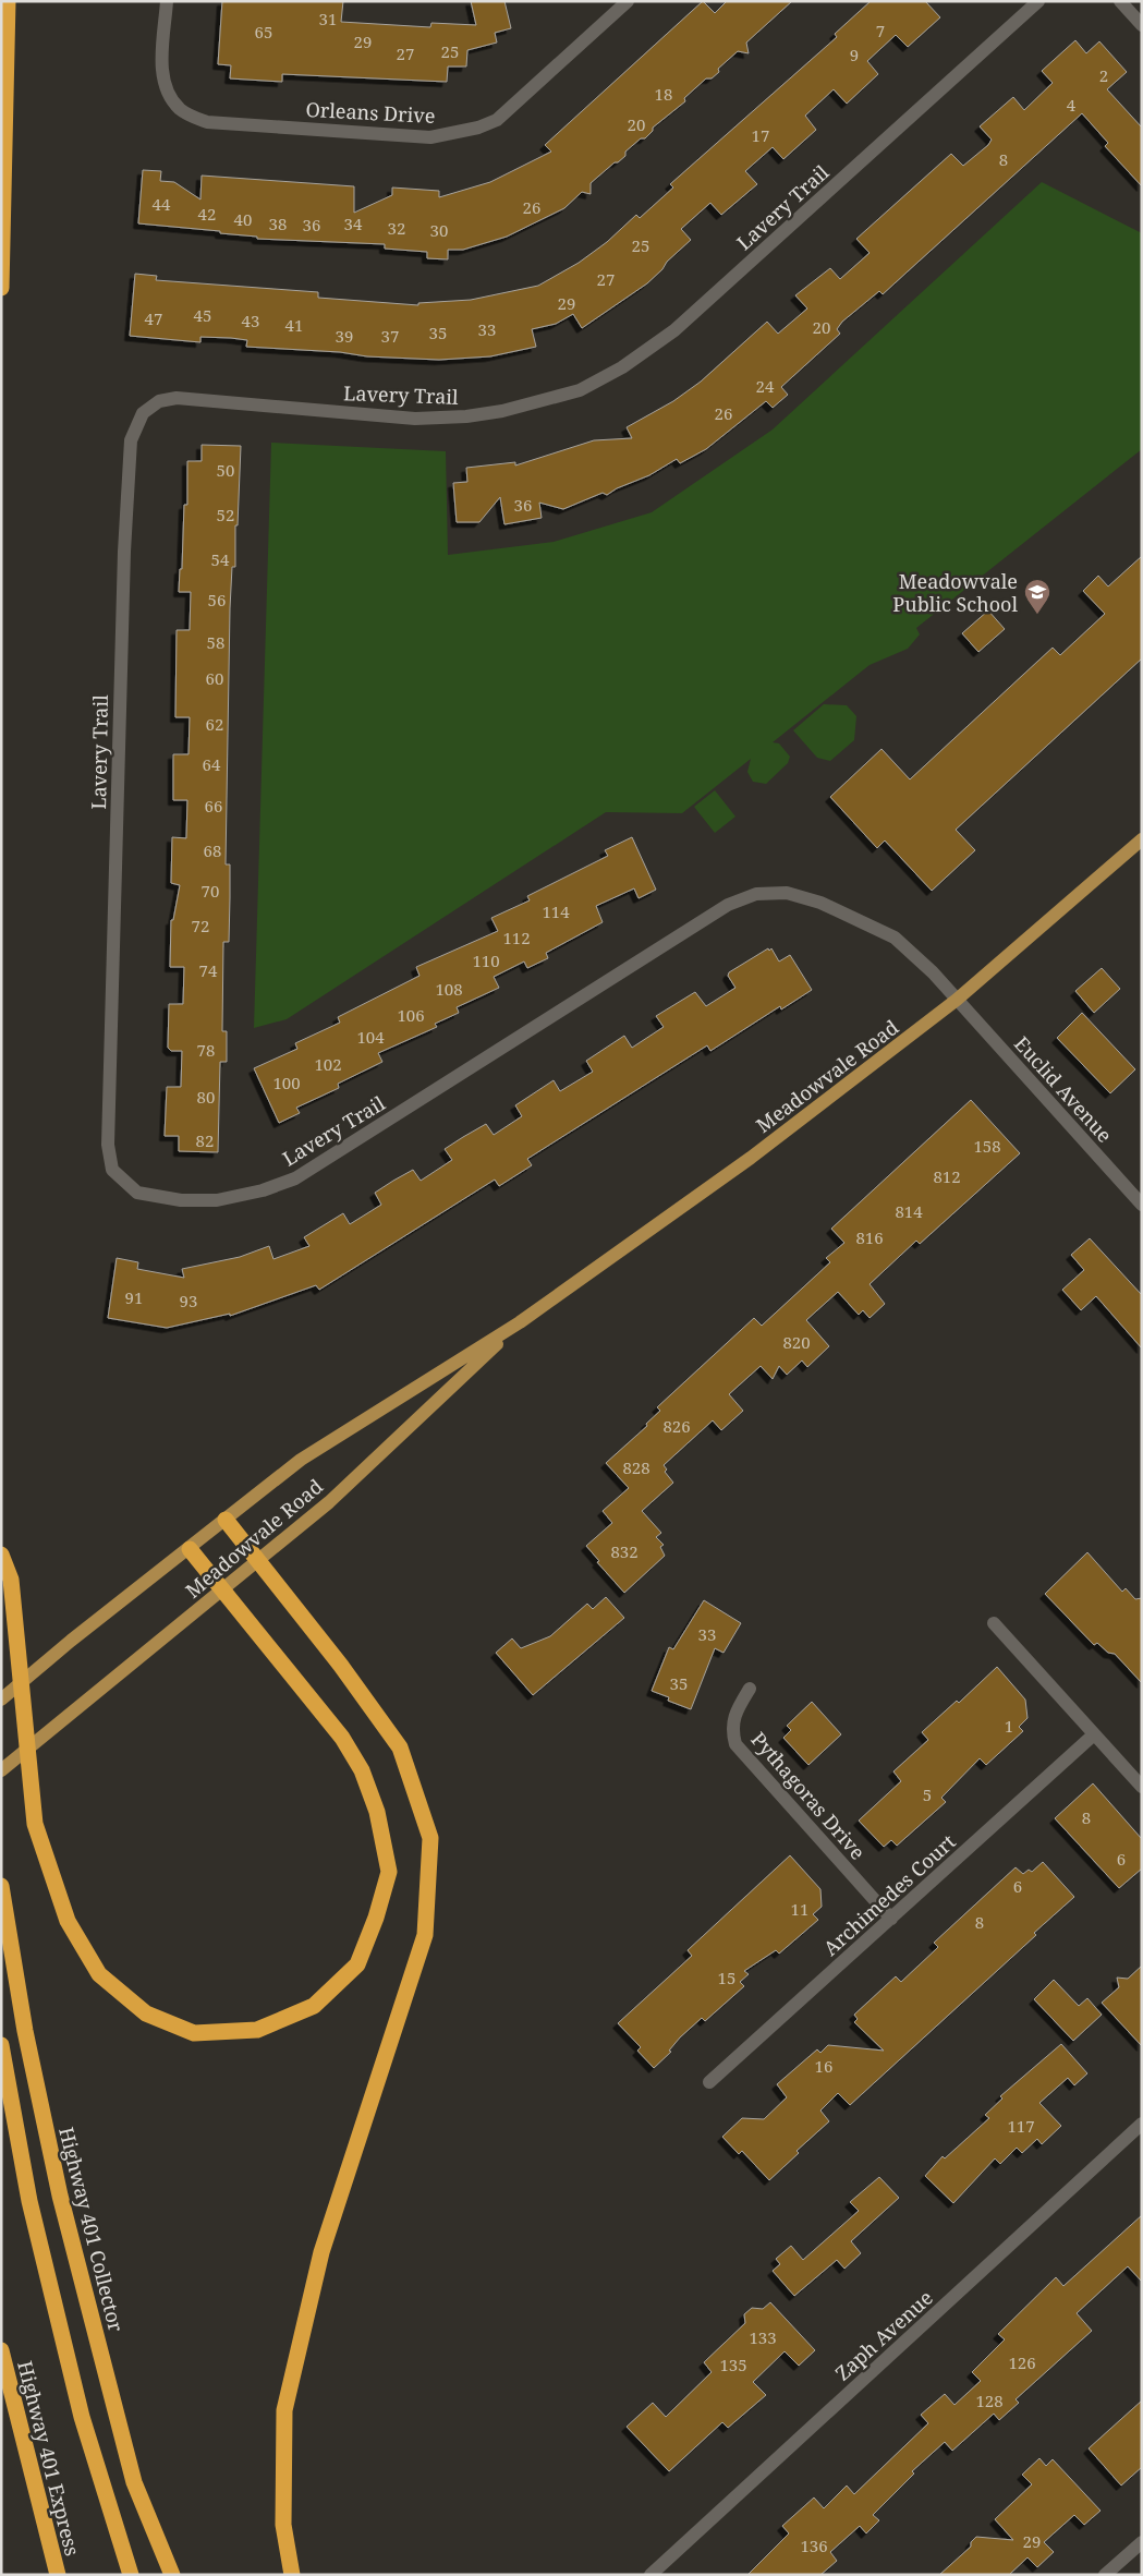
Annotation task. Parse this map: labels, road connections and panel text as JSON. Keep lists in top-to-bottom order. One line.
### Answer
{"streets":{"highway":["Highway 401 Collector","Highway 401 Express"],"main road":["Meadowvale Road"],"street":["Orleans Drive","Lavery Trail","Euclid Avenue","Pythagoras Drive","Archimedes Court","Zaph Avenue"]},"crossings":[["Lavery Trail","Meadowvale Road"],["Lavery Trail","Euclid Avenue"],["Meadowvale Road","Euclid Avenue"],["Pythagoras Drive","Archimedes Court"]],"places":{"school or university":["Meadowvale Public School"]},"house_numbers":["31","7","65","29","25","27","9","2","18","4","20","17","8","44","26","42","40","38","34","36","32","30","25","27","29","45","47","43","41","20","33","35","39","37","24","26","50","36","52","54","56","58","60","62","64","66","68","70","114","72","112","110","74","108","106","104","78","102","100","80","82","158","812","814","816","91","93","820","826","828","832","33","35","1","5","8","6","6","11","8","15","16","117","133","126","135","128","29","136"]}
